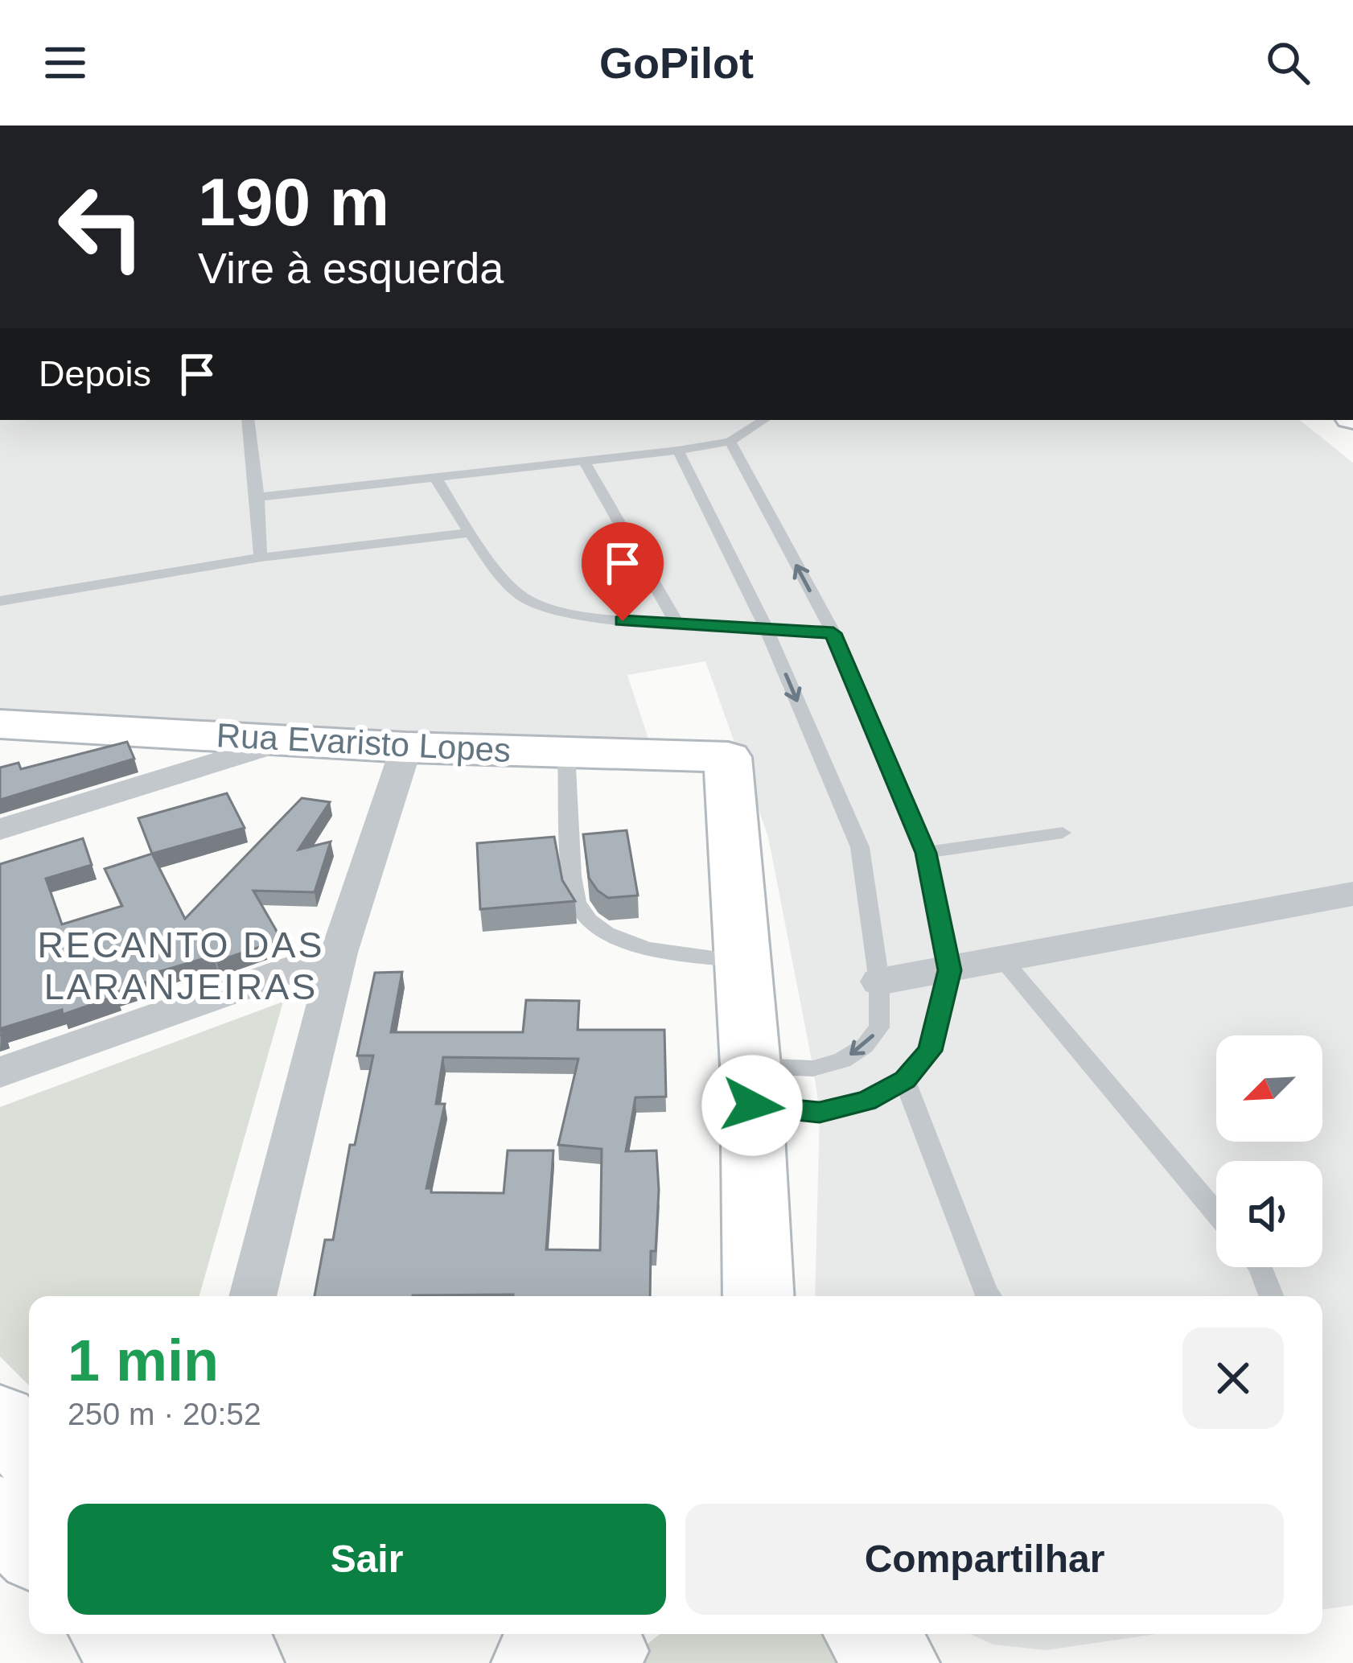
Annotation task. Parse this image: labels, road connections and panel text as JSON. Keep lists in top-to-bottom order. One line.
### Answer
{"streets":{"street":["Rua Evaristo Lopes"]},"districts":["RECANTO DAS LARANJEIRAS"],"north":"bottom left","page":{"header":"GoPilot","turn":["190 m","Vire à esquerda"],"then":"Depois","heading":["1 min","250 m · 20:52"],"buttons":["Sair","Compartilhar"]}}
